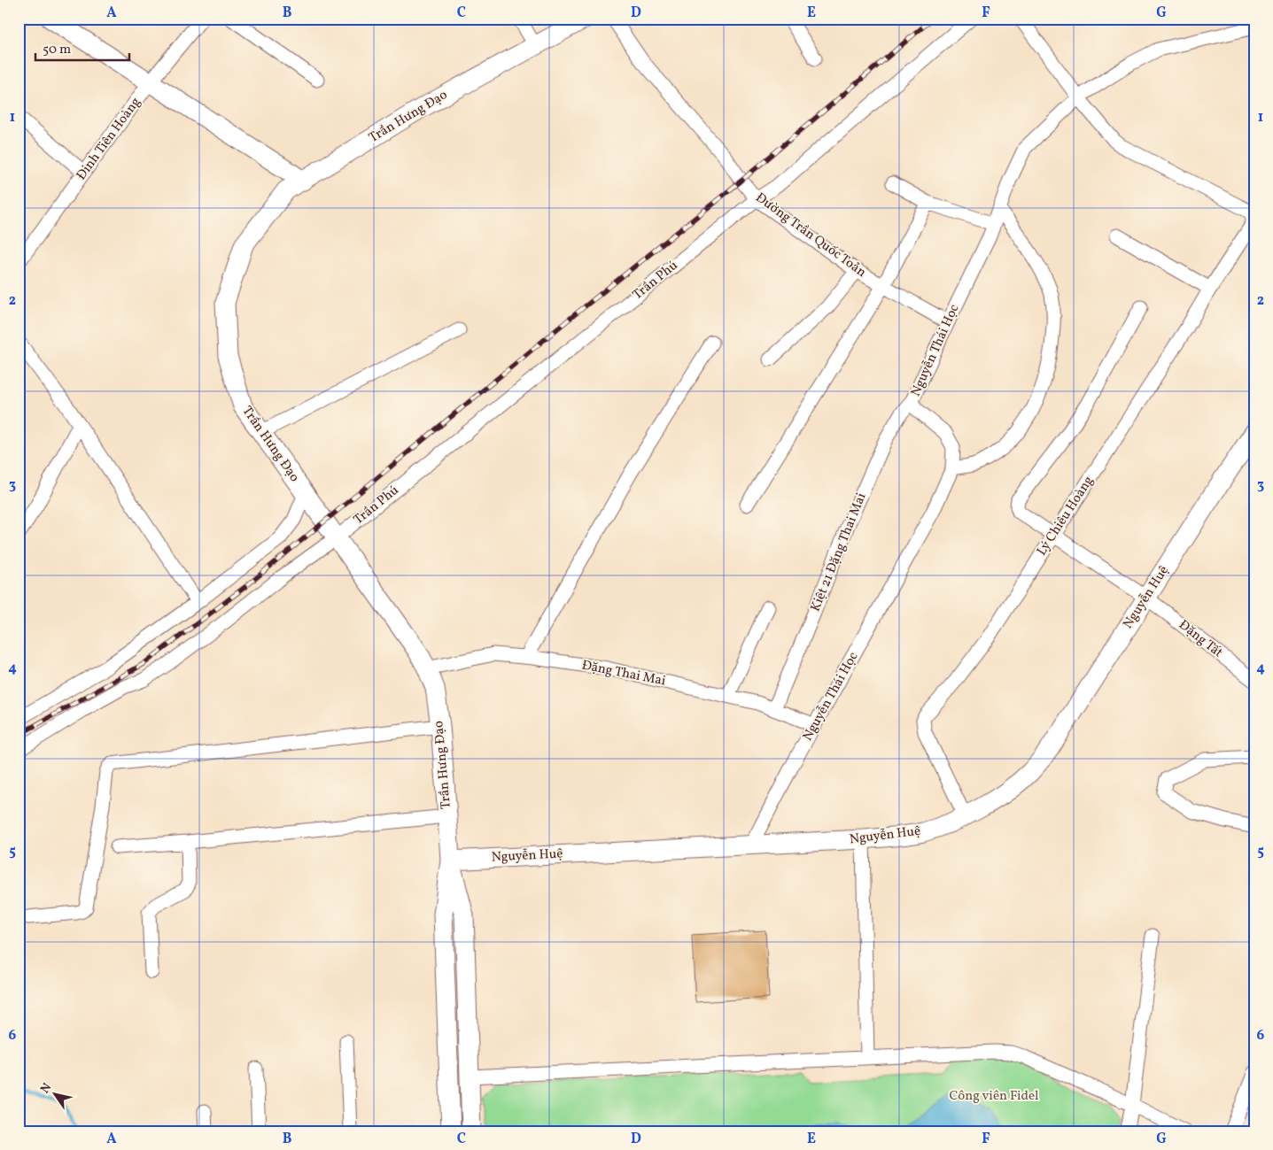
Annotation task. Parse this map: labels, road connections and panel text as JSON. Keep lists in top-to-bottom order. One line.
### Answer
{"streets":{"street":["Trần Hưng Đạo","Đinh Tiên Hoàng","Đường Trần Quốc Toản","Trần Phú","Nguyễn Thái Học","Lý Chiêu Hoàng","Kiệt 21 Đặng Thai Mai","Nguyễn Huệ","Đặng Tất","Đặng Thai Mai"]},"crossings":[["Trần Hưng Đạo","Trần Phú"],["Trần Hưng Đạo","Nguyễn Huệ"],["Trần Hưng Đạo","Đặng Thai Mai"],["Đường Trần Quốc Toản","Trần Phú"],["Đường Trần Quốc Toản","Nguyễn Thái Học"],["Nguyễn Thái Học","Lý Chiêu Hoàng"],["Nguyễn Thái Học","Kiệt 21 Đặng Thai Mai"],["Nguyễn Thái Học","Nguyễn Huệ"],["Nguyễn Thái Học","Đặng Thai Mai"],["Lý Chiêu Hoàng","Nguyễn Huệ"],["Lý Chiêu Hoàng","Đặng Tất"],["Kiệt 21 Đặng Thai Mai","Đặng Thai Mai"],["Nguyễn Huệ","Đặng Tất"]],"parks":["Công viên Fidel"],"scale_bar":"50 m","north":"top left","grid":{"columns":["A","B","C","D","E","F","G"],"rows":["1","2","3","4","5","6"]}}
